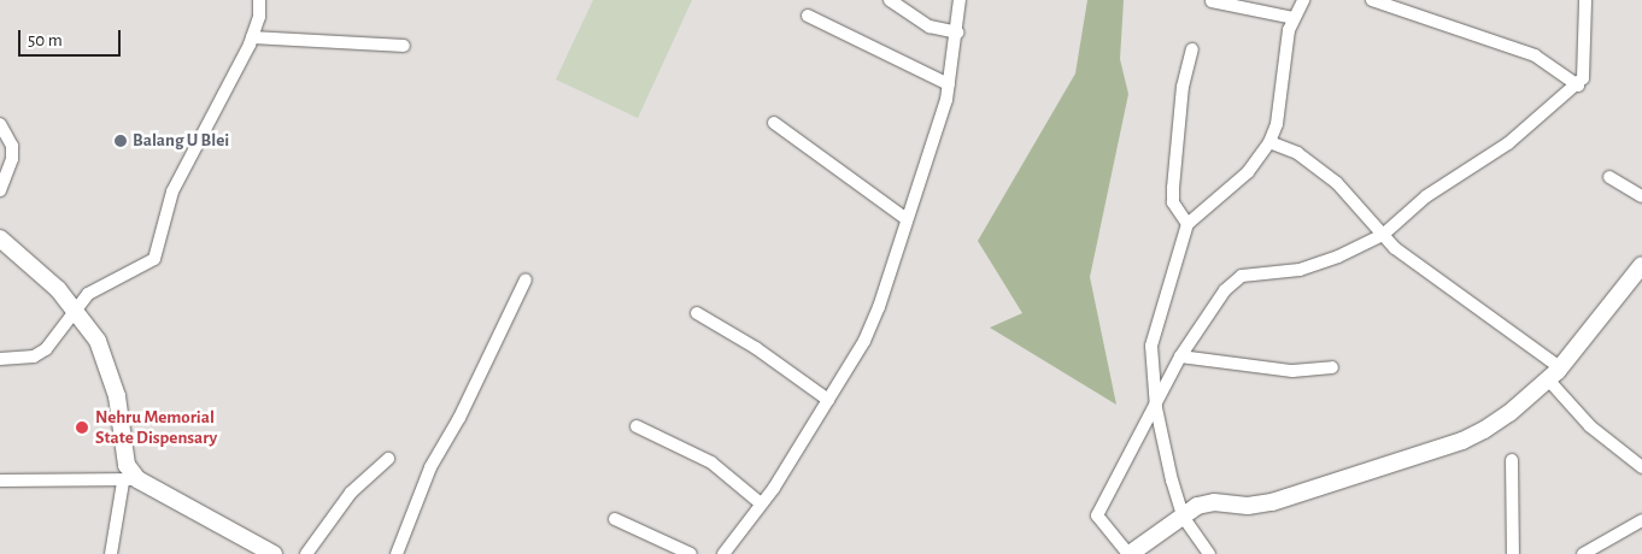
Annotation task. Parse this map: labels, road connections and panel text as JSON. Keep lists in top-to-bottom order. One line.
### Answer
{"places":["Balang U Blei","Nehru Memorial State Dispensary"],"scale_bar":"50 m"}
